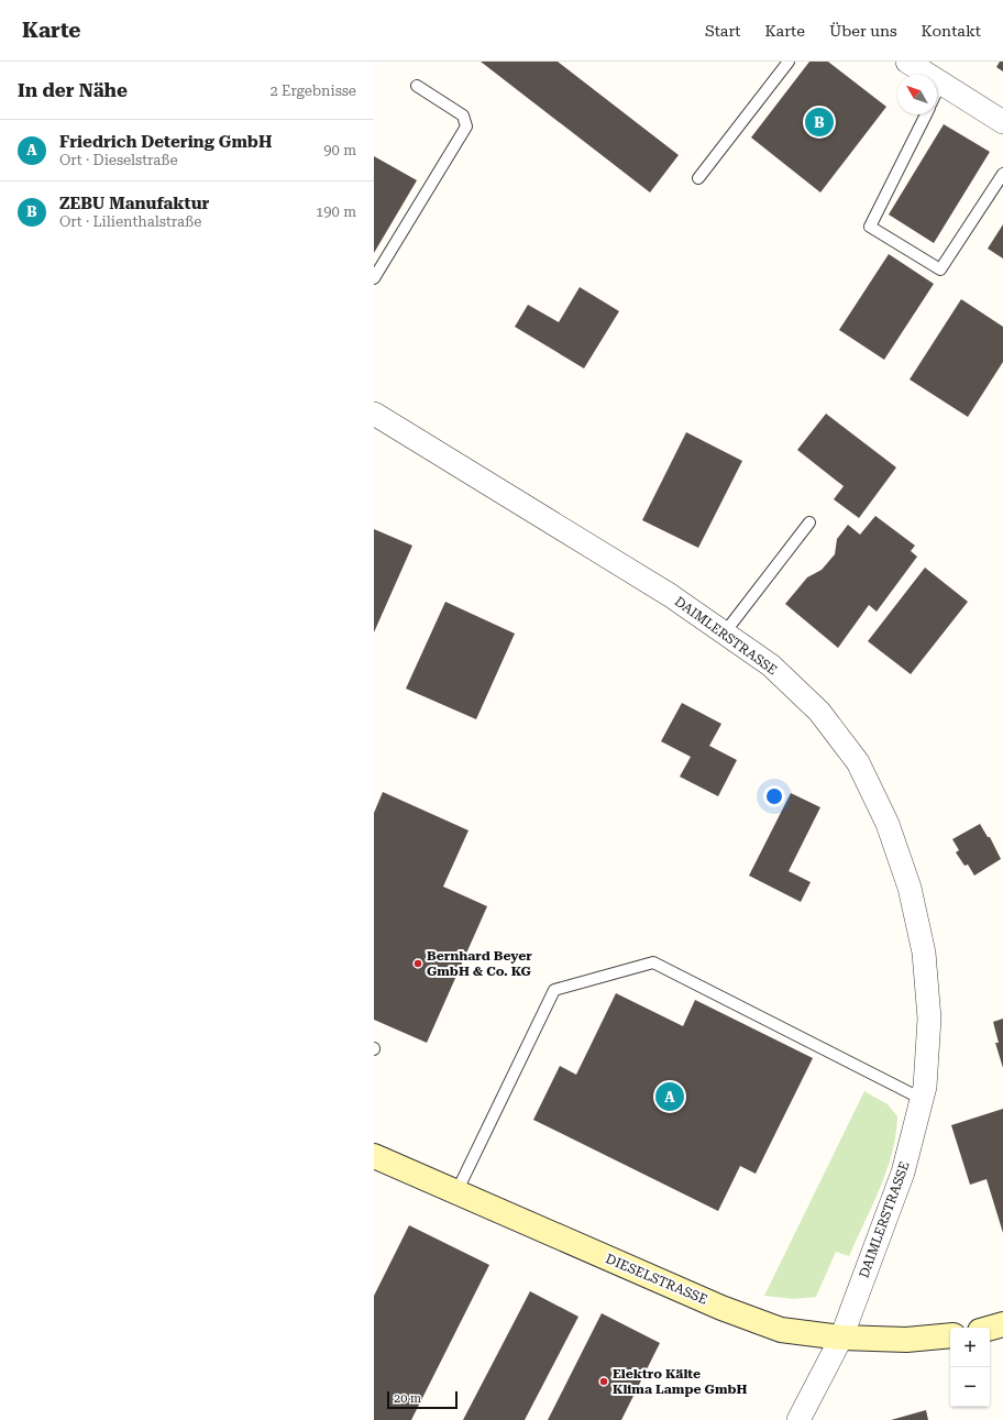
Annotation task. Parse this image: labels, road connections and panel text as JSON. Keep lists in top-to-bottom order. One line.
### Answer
{"streets":{"street":["DAIMLERSTRASSE","DIESELSTRASSE"]},"crossings":[["DAIMLERSTRASSE","DIESELSTRASSE"]],"places":["Bernhard Beyer GmbH & Co. KG","Elektro Kälte Klima Lampe GmbH"],"scale_bar":"20 m","north":"top left","page":{"header":"Karte","nav":["Start","Karte","Über uns","Kontakt"],"heading":["In der Nähe","2 Ergebnisse"],"pins":["B","A"],"list":[{"mark":"A","name":"Friedrich Detering GmbH","note":"Ort · Dieselstraße","value":"90 m"},{"mark":"B","name":"ZEBU Manufaktur","note":"Ort · Lilienthalstraße","value":"190 m"}],"map_buttons":["+","−"],"scale":"20 m"}}
